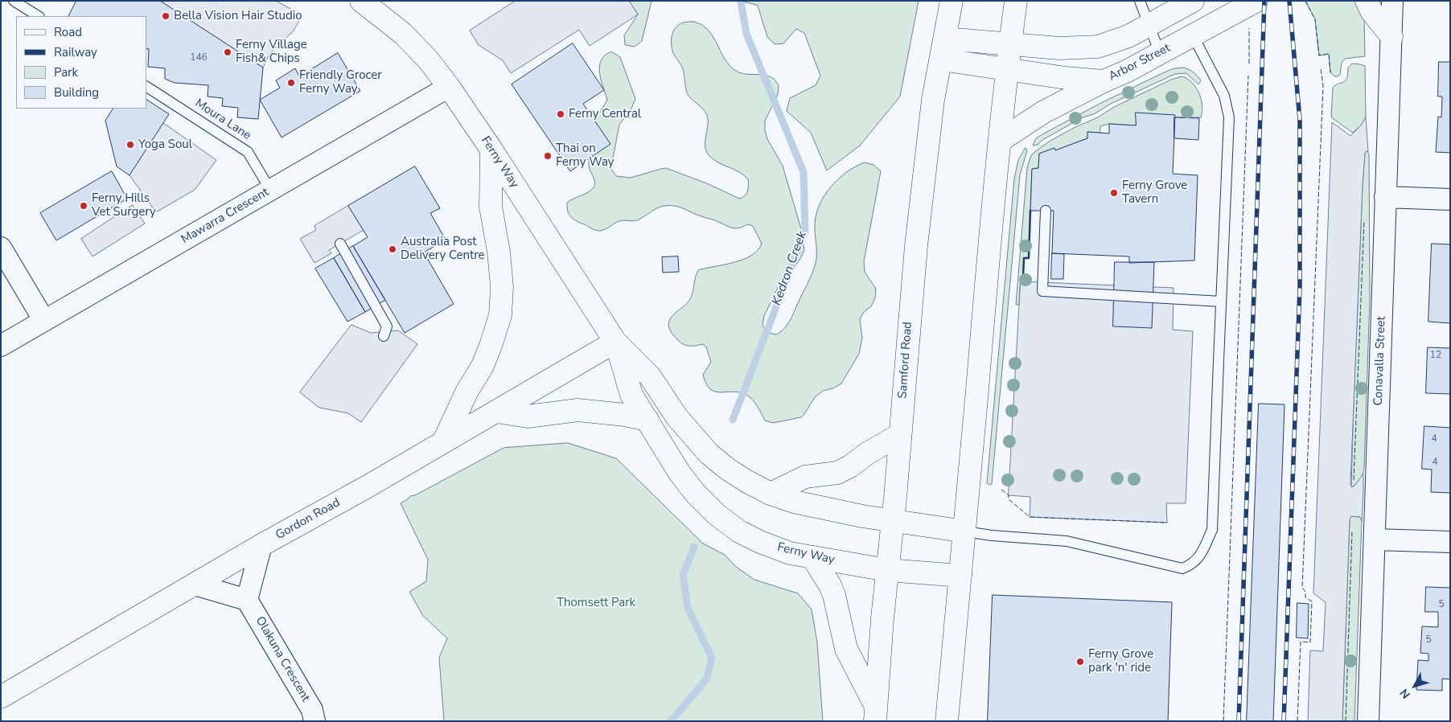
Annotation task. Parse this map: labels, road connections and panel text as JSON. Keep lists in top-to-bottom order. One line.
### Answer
{"streets":{"street":["Arbor Street","Ferny Way","Mawarra Crescent","Samford Road","Conavalla Street","Gordon Road","Olakuna Crescent"],"lane":["Moura Lane"]},"crossings":[["Arbor Street","Samford Road"],["Moura Lane","Mawarra Crescent"],["Ferny Way","Mawarra Crescent"],["Ferny Way","Samford Road"],["Ferny Way","Gordon Road"]],"water":["Kedron Creek"],"parks":["Thomsett Park"],"places":["Bella Vision Hair Studio","Ferny Village Fish& Chips","Friendly Grocer Ferny Way","Ferny Central","Yoga Soul","Thai on Ferny Way","Ferny Grove Tavern","Ferny Hills Vet Surgery","Australia Post Delivery Centre","Ferny Grove park 'n' ride"],"house_numbers":["146","12","4","4","5","5"],"legend":["Road","Railway","Park","Building"],"north":"bottom left"}
